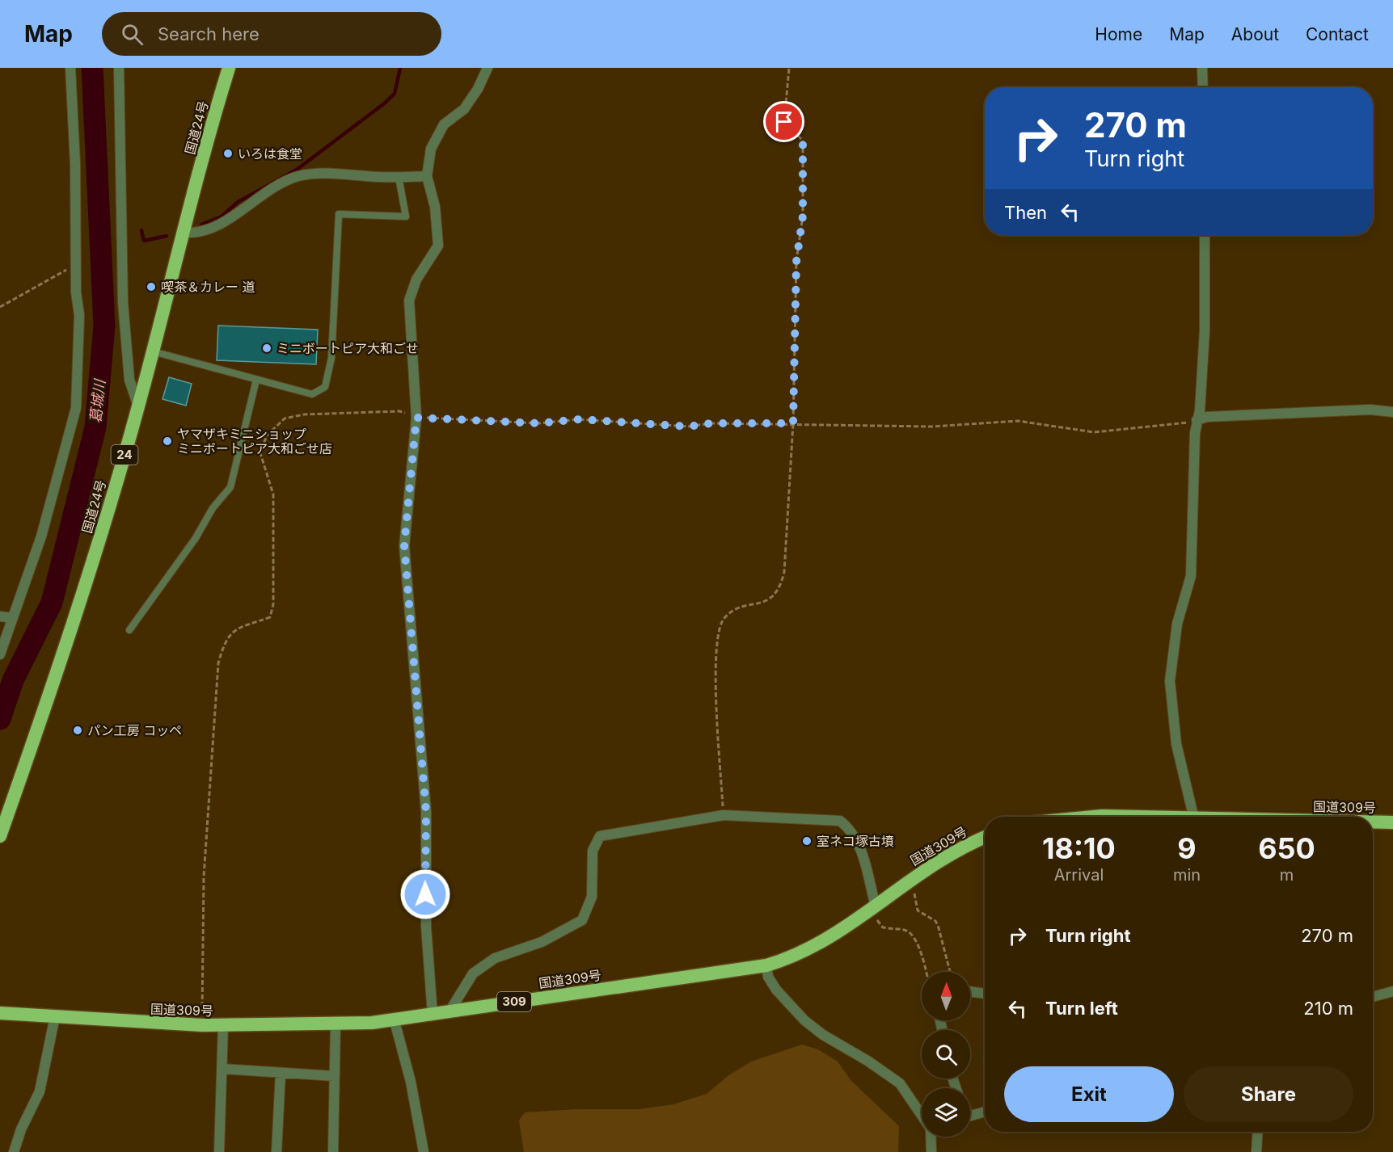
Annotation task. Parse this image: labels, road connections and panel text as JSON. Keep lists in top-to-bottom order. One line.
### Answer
{"streets":{"highway":["国道24号","24","国道309号","309"]},"water":["葛城川"],"places":["いろは食堂","喫茶＆カレー 道","ミニボートピア大和ごせ","ヤマザキミニショップ ミニボートピア大和ごせ店","パン工房 コッペ","室ネコ塚古墳"],"north":"top","page":{"header":"Map","search":"Search here","nav":["Home","Map","About","Contact"],"turn":["270 m","Turn right"],"then":"Then","eta":["18:10","Arrival","9","min","650","m"],"list":[{"name":"Turn right","value":"270 m"},{"name":"Turn left","value":"210 m"}],"buttons":["Exit","Share"]}}
